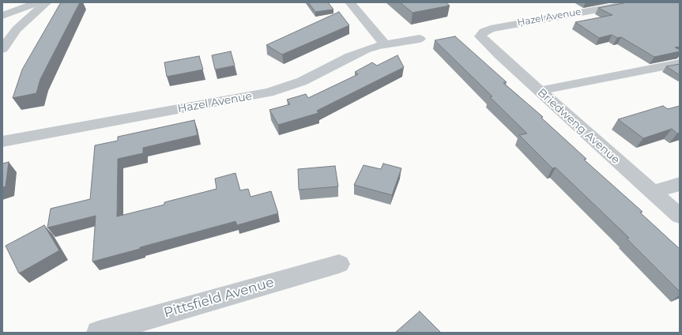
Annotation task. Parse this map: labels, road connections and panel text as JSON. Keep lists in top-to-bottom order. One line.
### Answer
{"streets":{"street":["Hazel Avenue","Briedweng Avenue","Pittsfield Avenue"]},"crossings":[["Hazel Avenue","Briedweng Avenue"]]}
